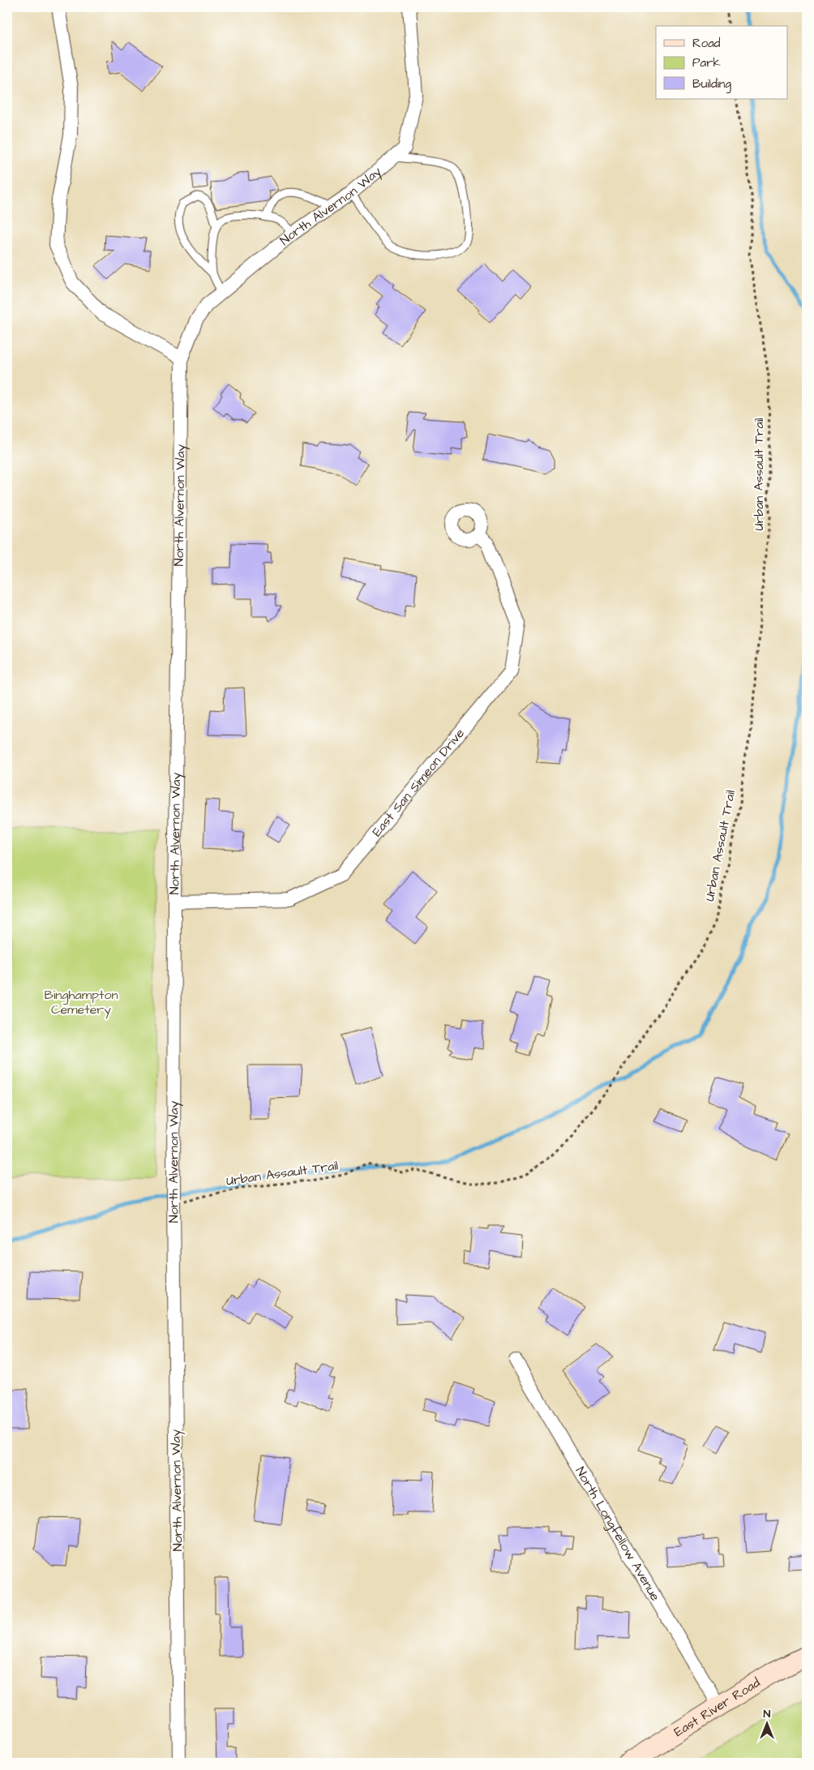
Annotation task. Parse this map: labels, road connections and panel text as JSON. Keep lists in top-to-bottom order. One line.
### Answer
{"streets":{"street":["North Alvernon Way","East San Simeon Drive","North Longfellow Avenue","East River Road"],"path":["Urban Assault Trail"]},"crossings":[["North Alvernon Way","Urban Assault Trail"],["North Alvernon Way","East San Simeon Drive"],["North Longfellow Avenue","East River Road"]],"parks":["Binghampton Cemetery"],"legend":["Road","Park","Building"],"north":"top"}
